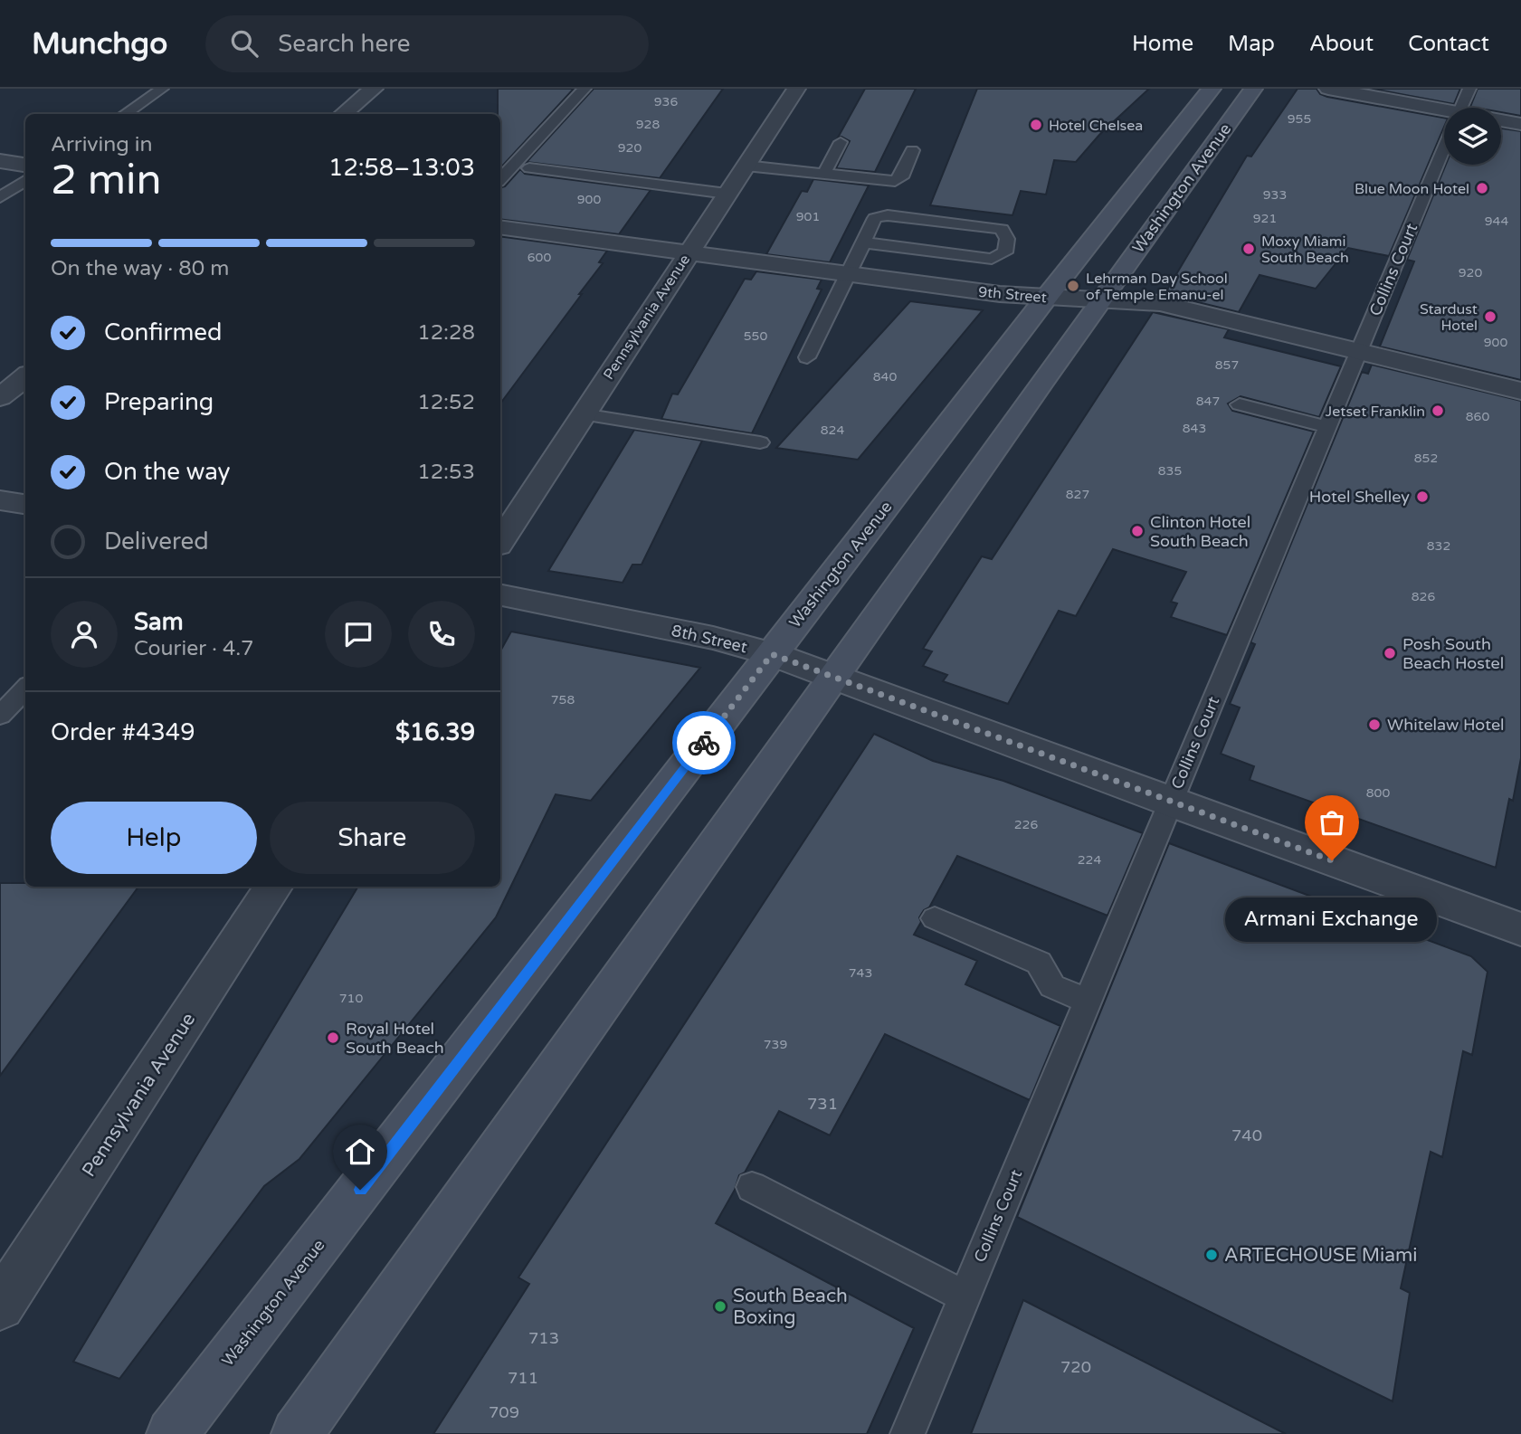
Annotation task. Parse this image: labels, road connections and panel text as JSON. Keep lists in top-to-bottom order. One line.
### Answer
{"streets":{"main road":["Washington Avenue"],"street":["9th Street","Pennsylvania Avenue","8th Street"],"lane":["Collins Court"]},"crossings":[["Washington Avenue","9th Street"],["Washington Avenue","8th Street"],["Collins Court","9th Street"],["Collins Court","8th Street"],["9th Street","Pennsylvania Avenue"]],"places":["Hotel Chelsea","Blue Moon Hotel","Moxy Miami South Beach","Lehrman Day School of Temple Emanu-el","Stardust Hotel","Jetset Franklin","Hotel Shelley","Clinton Hotel South Beach","Posh South Beach Hostel","Whitelaw Hotel","Armani Exchange","Royal Hotel South Beach","ARTECHOUSE Miami","South Beach Boxing"],"house_numbers":["936","955","928","920","933","900","901","921","944","600","920","550","900","857","840","847","860","843","824","852","835","827","832","826","758","800","226","224","743","710","739","731","740","713","720","711","709"],"page":{"header":"Munchgo","search":"Search here","nav":["Home","Map","About","Contact"],"heading":["2 min","Arriving in","12:58–13:03"],"panel":["Sam","Courier · 4.7","Order #4349","$16.39"],"bar":"On the way · 80 m","list":[["Confirmed","12:28"],["Preparing","12:52"],["On the way","12:53"],"Delivered"],"buttons":["Help","Share"],"bubble":"Armani Exchange"}}
